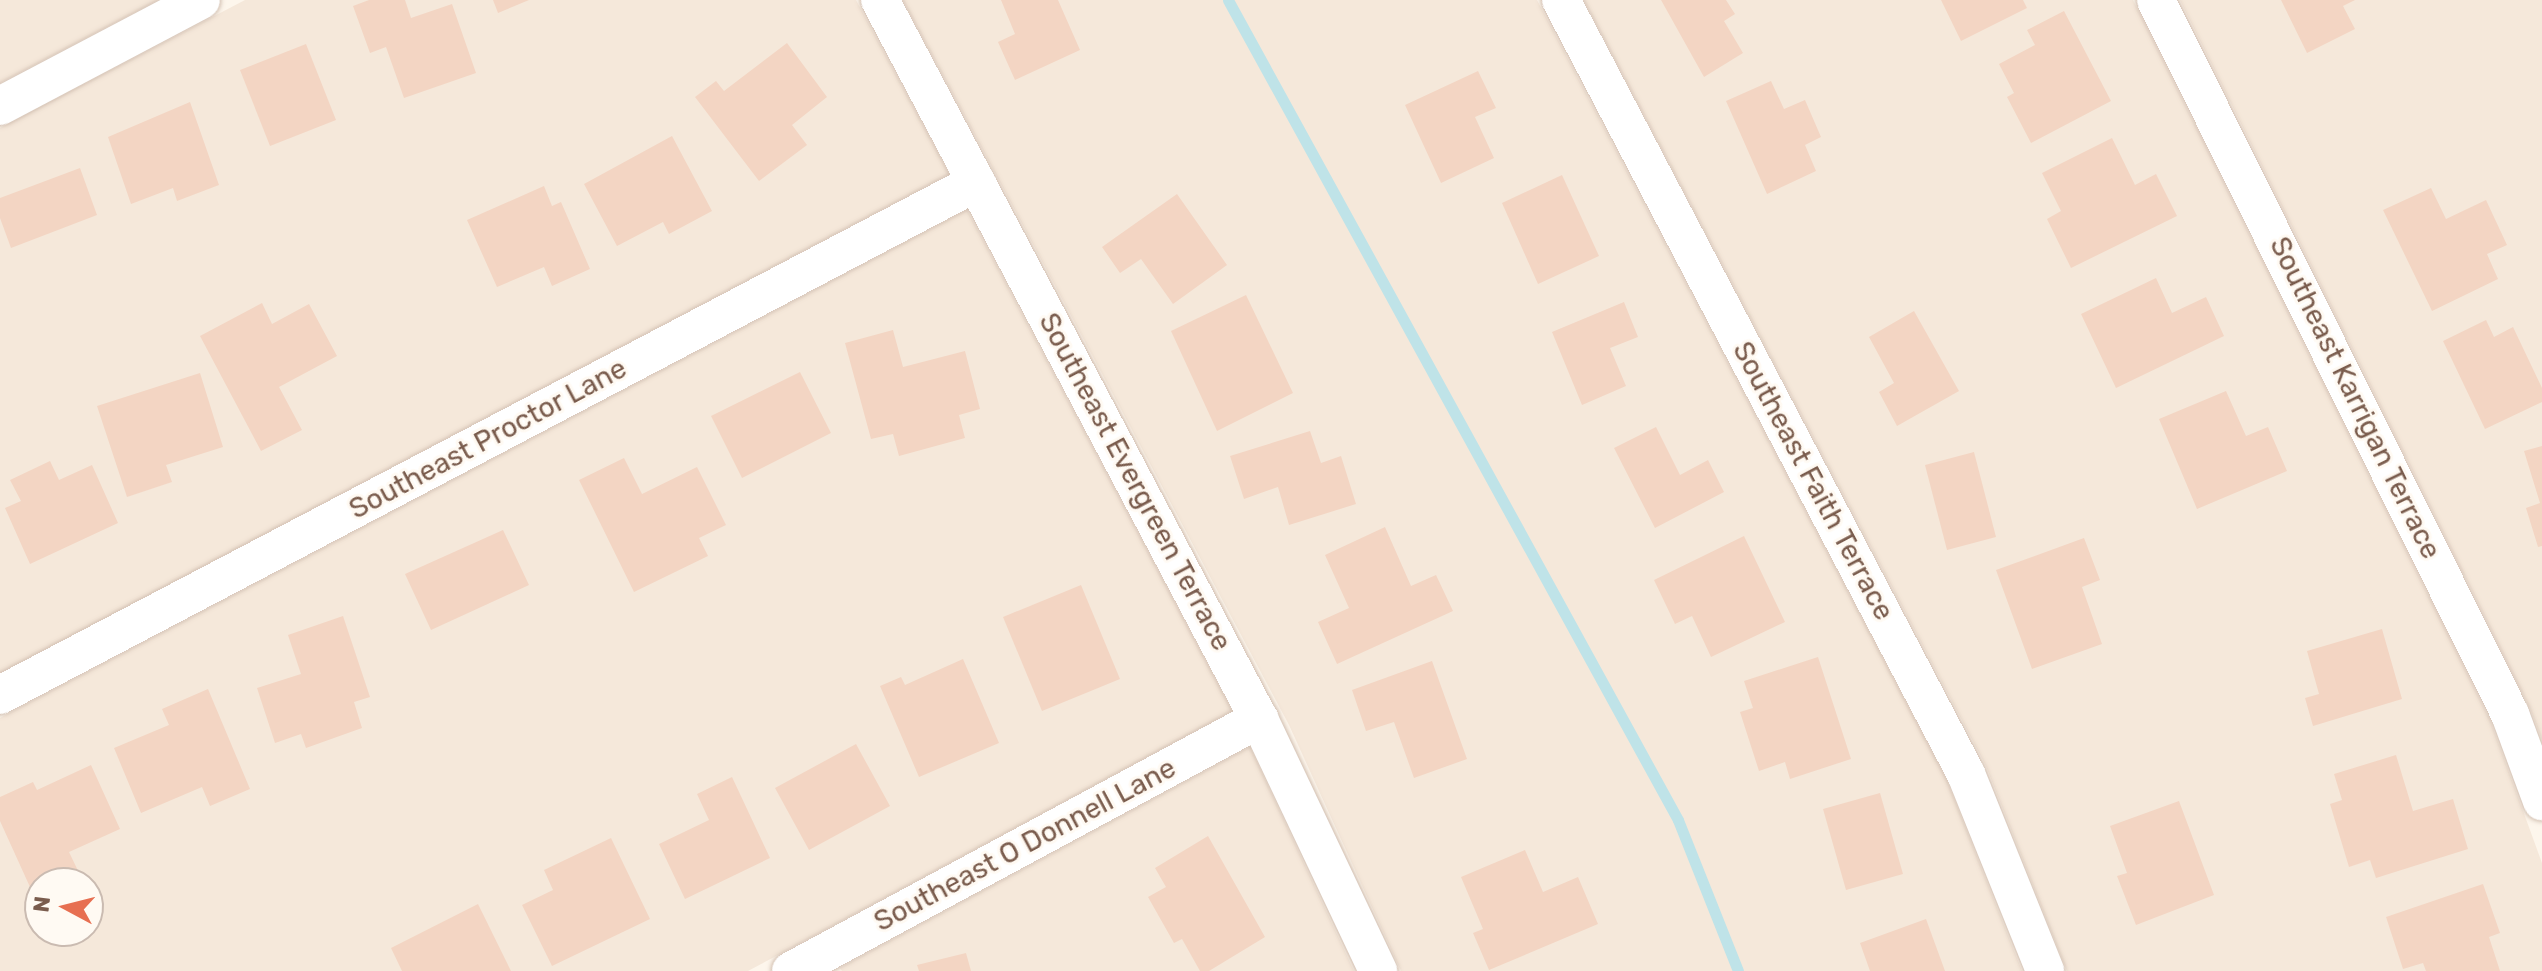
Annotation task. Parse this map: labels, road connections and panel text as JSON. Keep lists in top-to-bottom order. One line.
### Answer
{"streets":{"street":["Southeast Karrigan Terrace","Southeast Proctor Lane","Southeast Faith Terrace","Southeast Evergreen Terrace","Southeast O Donnell Lane"]},"crossings":[["Southeast Proctor Lane","Southeast Evergreen Terrace"],["Southeast Evergreen Terrace","Southeast O Donnell Lane"]],"north":"left"}
